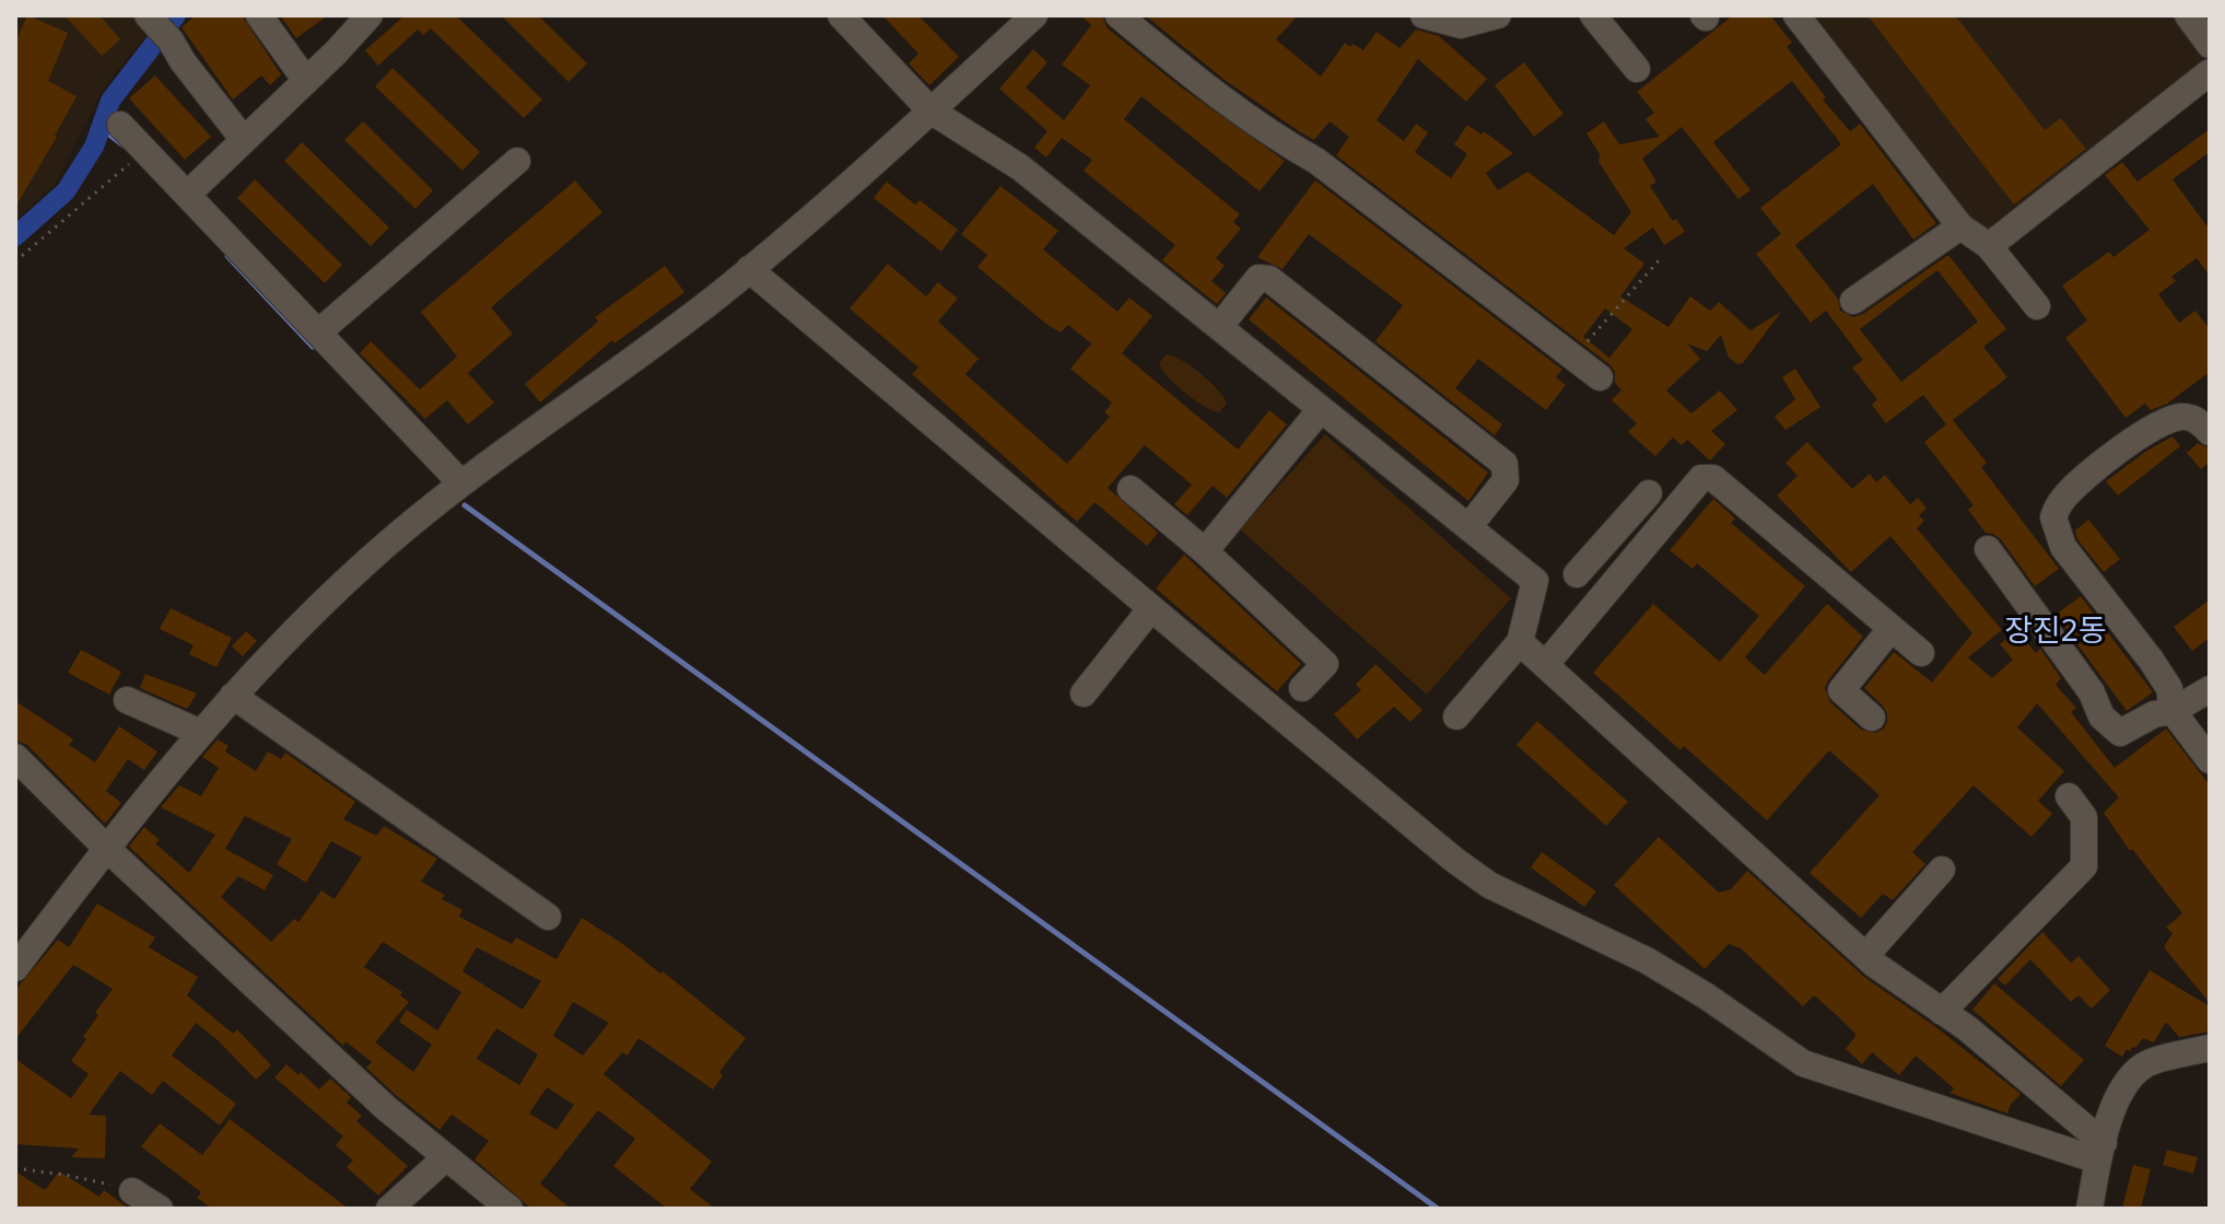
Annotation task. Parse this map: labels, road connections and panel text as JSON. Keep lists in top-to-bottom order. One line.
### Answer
{"districts":["장진2동"]}
